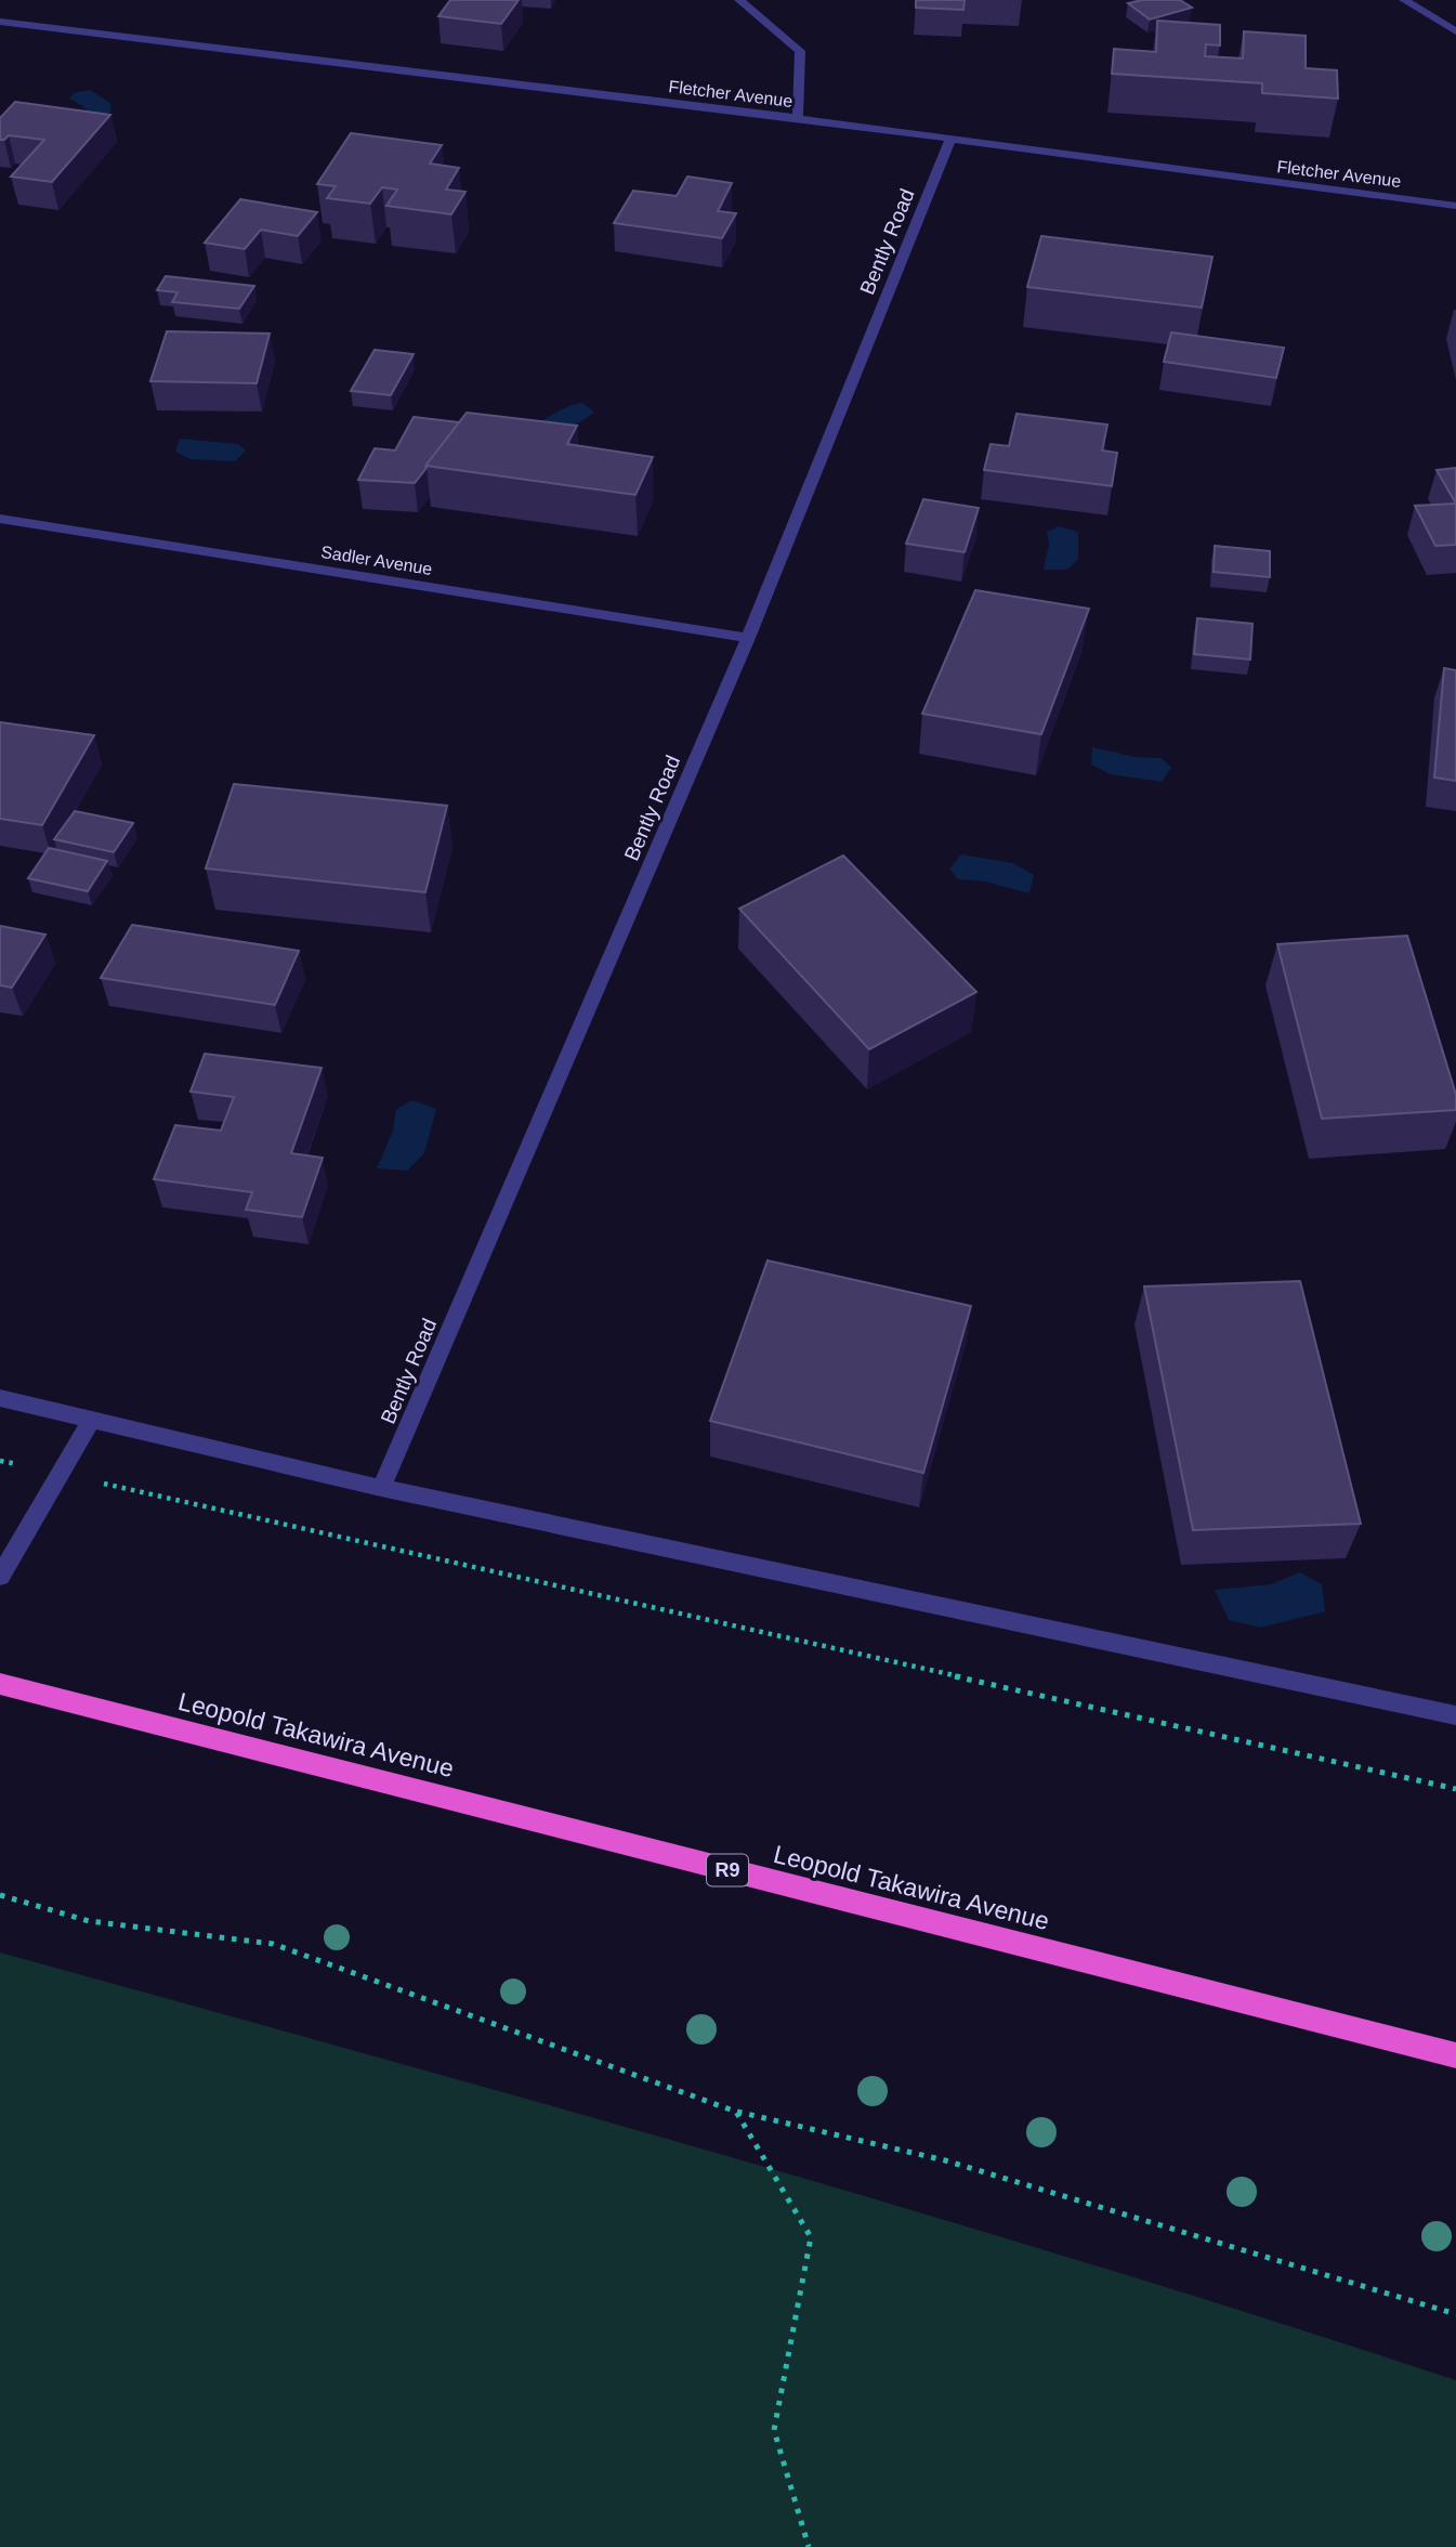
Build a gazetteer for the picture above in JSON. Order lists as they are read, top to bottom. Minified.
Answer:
{"streets":{"highway":["Leopold Takawira Avenue","R9"],"street":["Fletcher Avenue","Bently Road","Sadler Avenue"]},"crossings":[["Fletcher Avenue","Bently Road"],["Bently Road","Sadler Avenue"]]}
